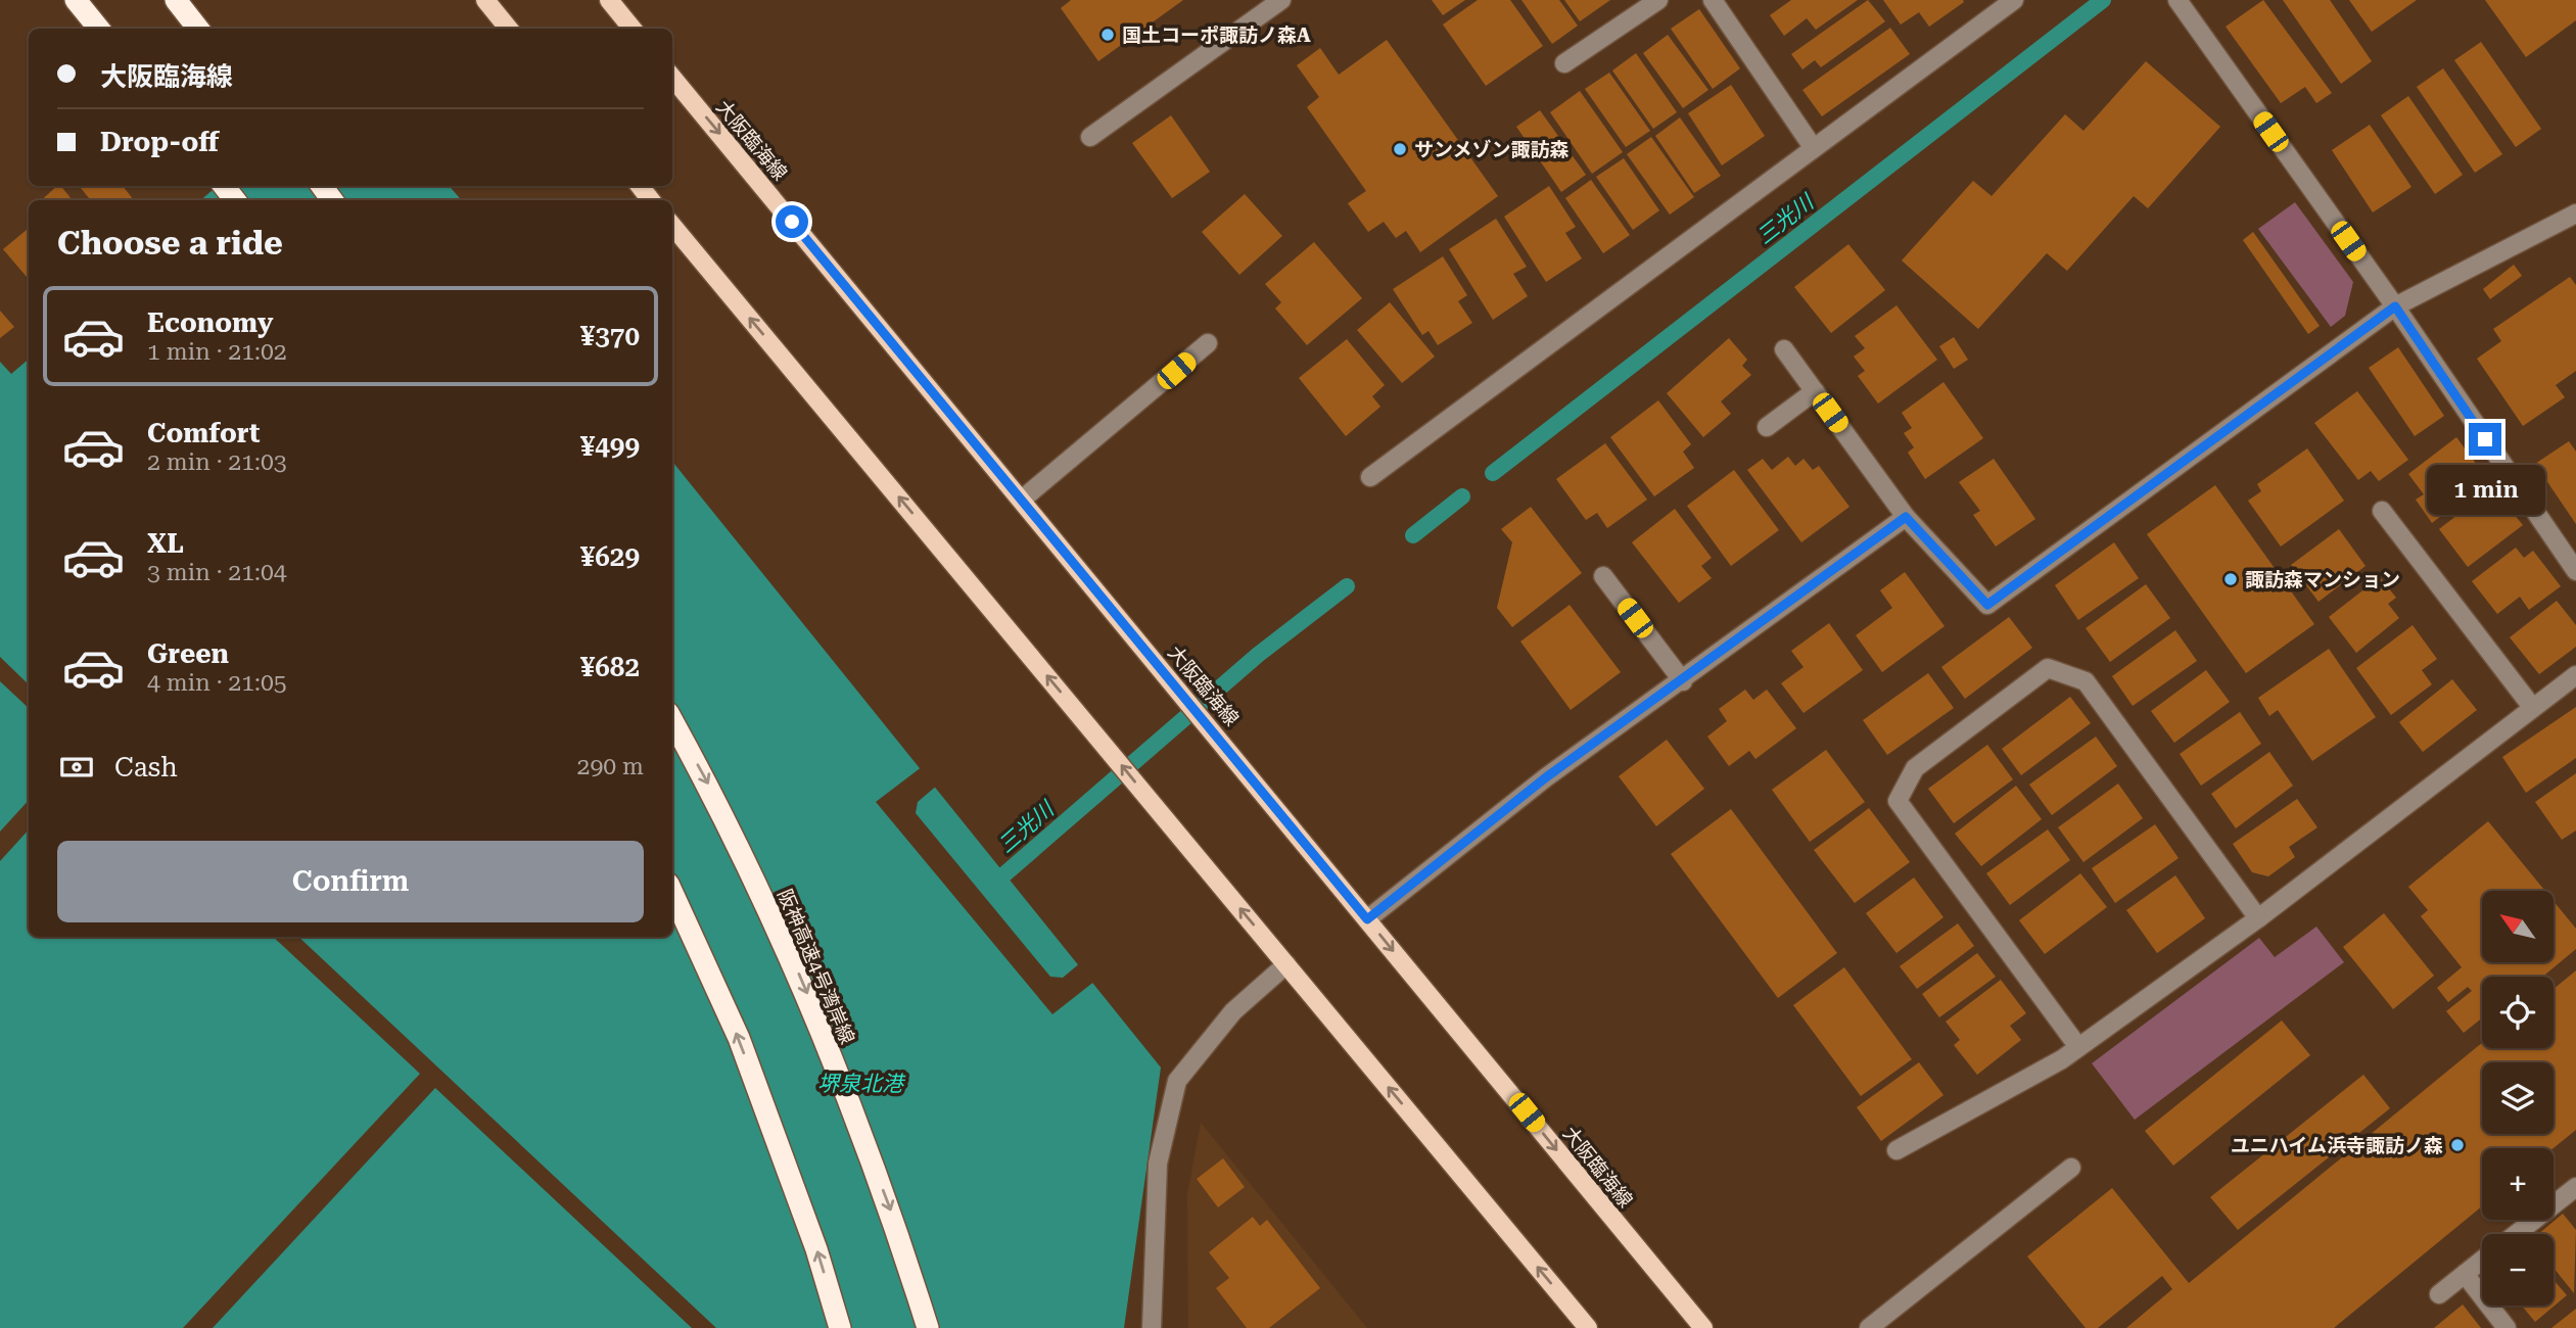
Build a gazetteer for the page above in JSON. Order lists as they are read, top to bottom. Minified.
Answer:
{"streets":{"highway":["阪神高速4号湾岸線"],"main road":["大阪臨海線"]},"water":["三光川","堺泉北港"],"places":["国土コーポ諏訪ノ森A","サンメゾン諏訪森","諏訪森マンション","ユニハイム浜寺諏訪ノ森"],"north":"top left","page":{"banner":["大阪臨海線","Drop-off"],"heading":"Choose a ride","list":[{"name":"Economy","note":"1 min · 21:02","value":"¥370"},{"name":"Comfort","note":"2 min · 21:03","value":"¥499"},{"name":"XL","note":"3 min · 21:04","value":"¥629"},{"name":"Green","note":"4 min · 21:05","value":"¥682"}],"bubble":"1 min","pay":["Cash","290 m"],"buttons":"Confirm","map_buttons":["+","−"]}}
